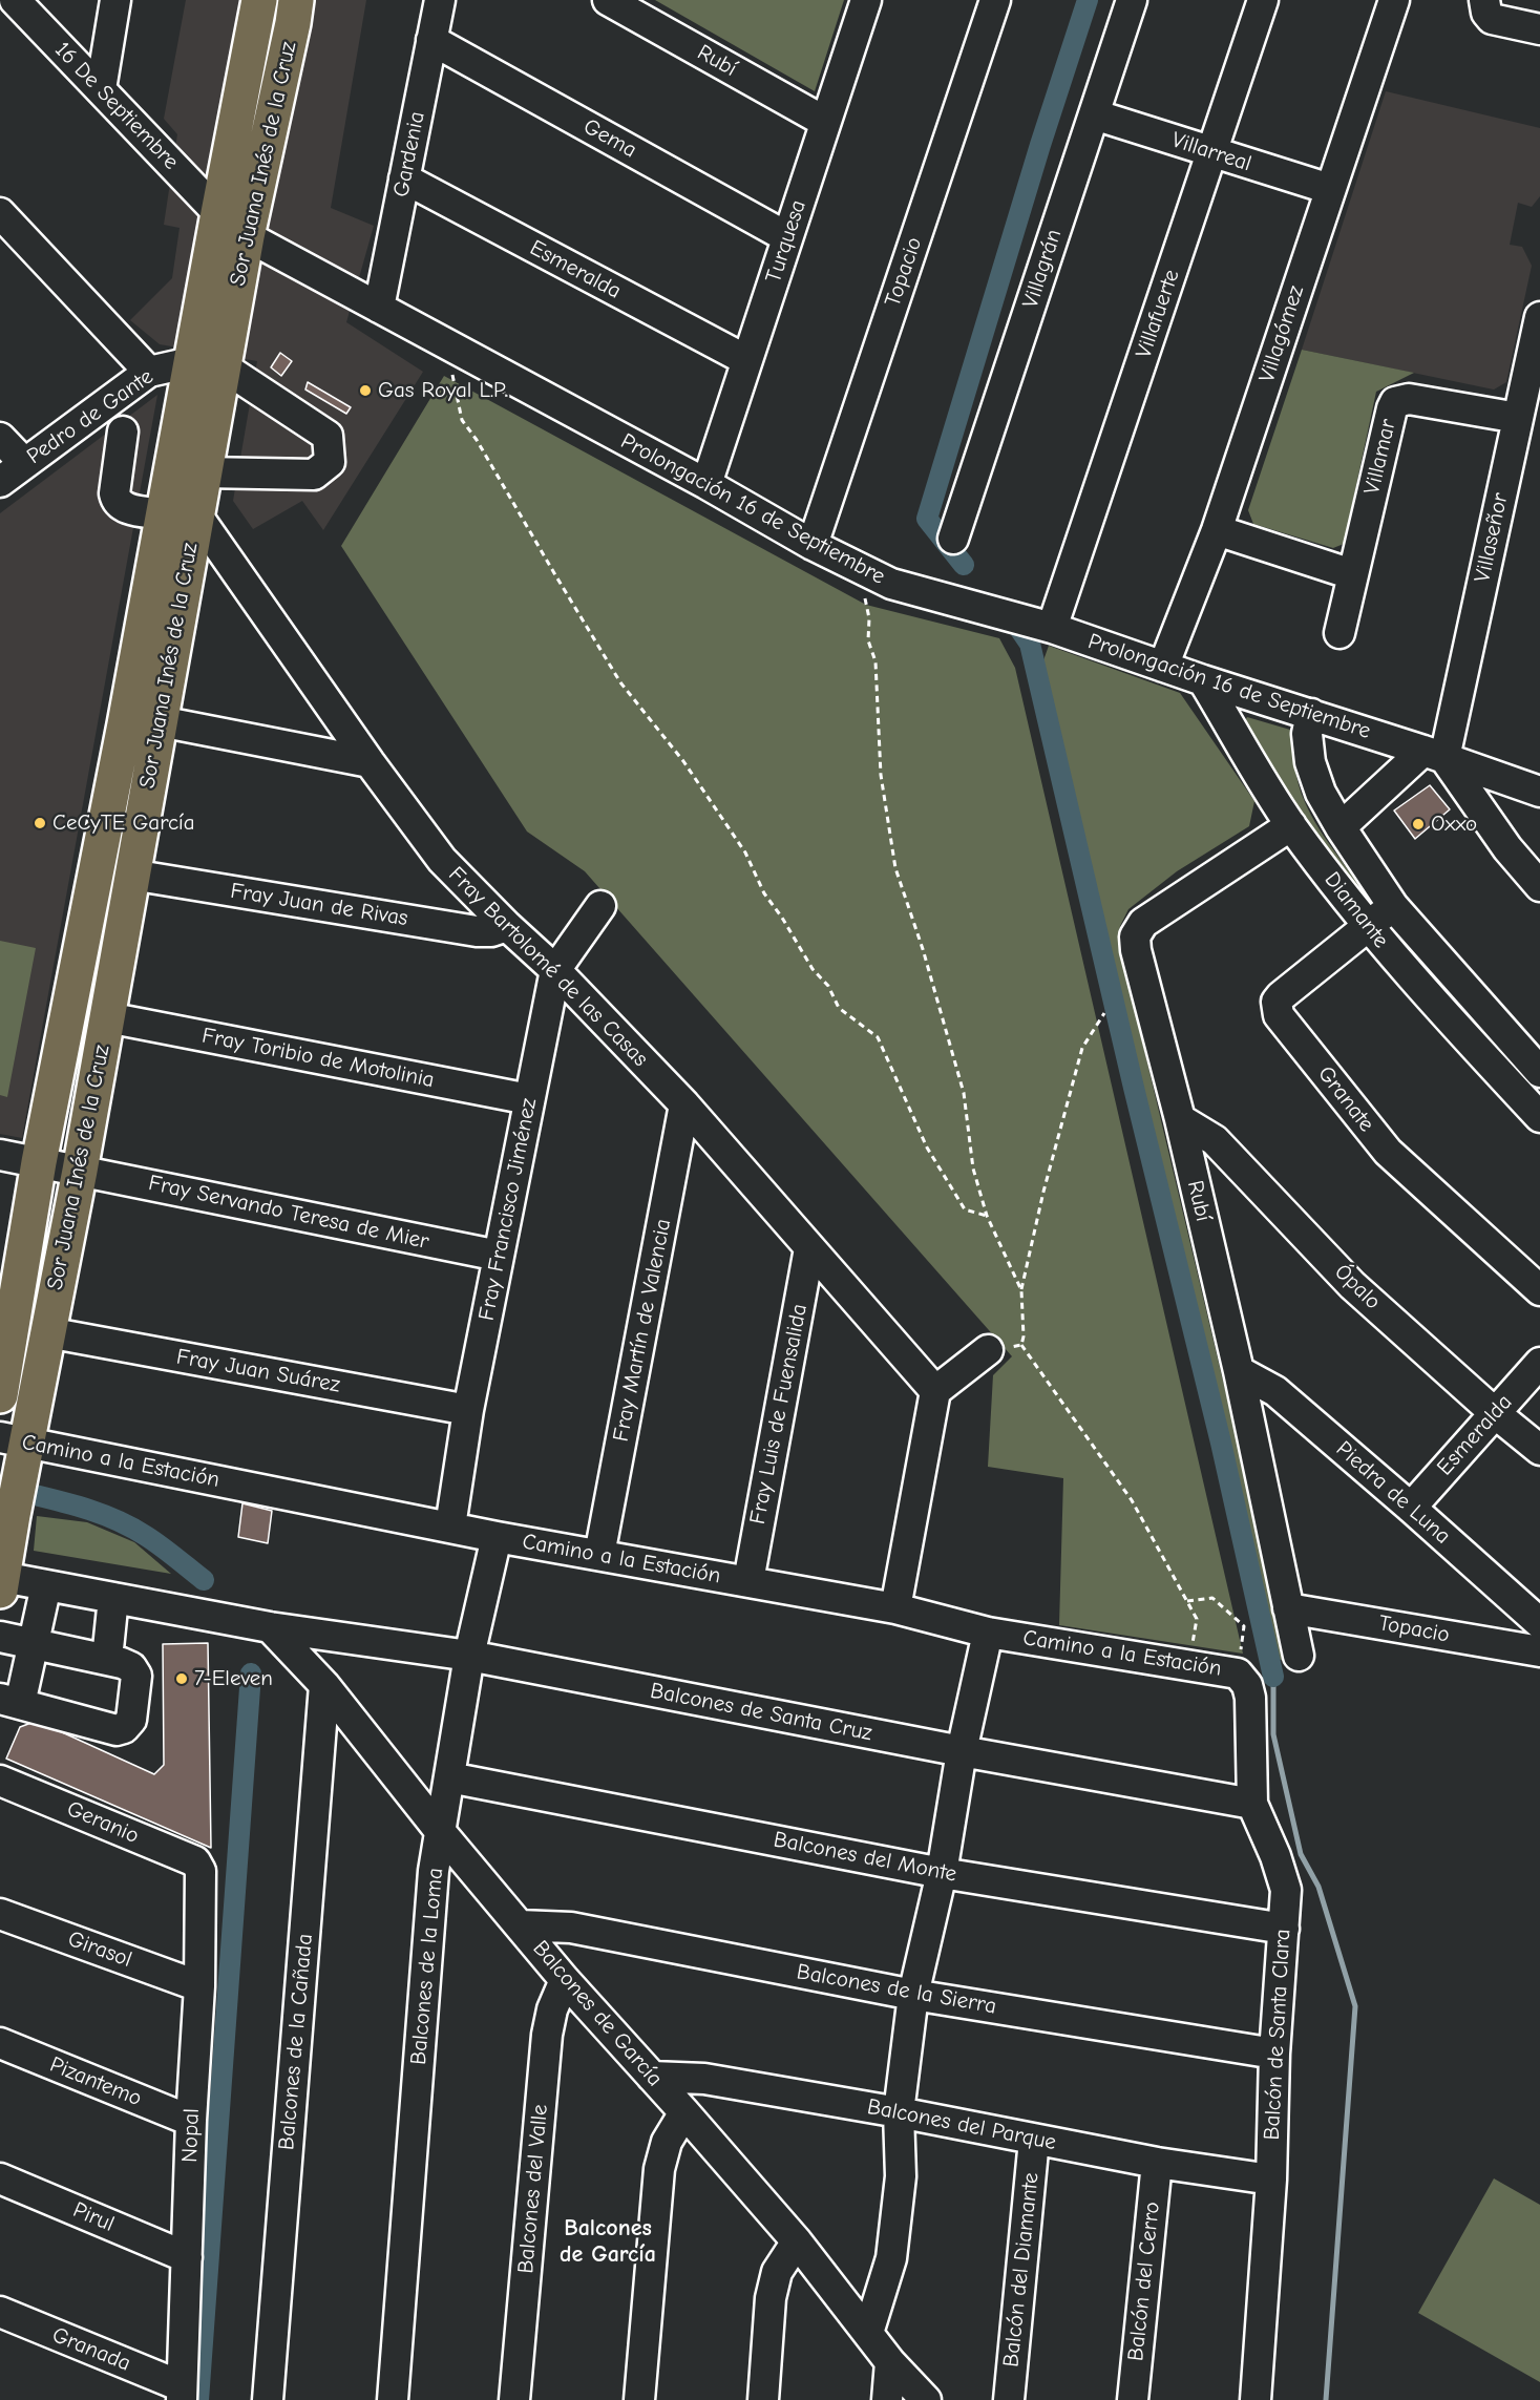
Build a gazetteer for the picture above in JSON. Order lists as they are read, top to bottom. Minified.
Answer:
{"streets":{"main road":["Sor Juana Inés de la Cruz"],"street":["Rubí","16 De Septiembre","Gema","Villarreal","Gardenia","Turquesa","Villagrán","Esmeralda","Topacio","Villafuerte","Villagómez","Pedro de Gante","Villamar","Prolongación 16 de Septiembre","Villaseñor","Fray Juan de Rivas","Diamante","Fray Bartolomé de las Casas","Fray Toribio de Motolinia","Granate","Fray Francisco Jiménez","Fray Servando Teresa de Mier","Ópalo","Fray Martín de Valencia","Fray Juan Suárez","Fray Luis de Fuensalida","Camino a la Estación","Piedra de Luna","Balcones de Santa Cruz","Geranio","Balcones del Monte","Girasol","Balcones de la Loma","Balcones de la Sierra","Balcones de García","Balcón de Santa Clara","Balcones de la Cañada","Pizantemo","Balcones del Parque","Nopal","Balcones del Valle","Pirul","Balcón del Diamante","Balcón del Cerro","Granada"]},"crossings":[["Rubí","Turquesa"],["Rubí","Topacio"],["Rubí","Diamante"],["Rubí","Ópalo"],["Rubí","Piedra de Luna"],["16 De Septiembre","Sor Juana Inés de la Cruz"],["16 De Septiembre","Prolongación 16 de Septiembre"],["Gema","Gardenia"],["Gema","Turquesa"],["Villarreal","Villagrán"],["Villarreal","Villafuerte"],["Villarreal","Villagómez"],["Gardenia","Esmeralda"],["Gardenia","Prolongación 16 de Septiembre"],["Sor Juana Inés de la Cruz","Pedro de Gante"],["Sor Juana Inés de la Cruz","Prolongación 16 de Septiembre"],["Sor Juana Inés de la Cruz","Fray Juan de Rivas"],["Sor Juana Inés de la Cruz","Fray Bartolomé de las Casas"],["Sor Juana Inés de la Cruz","Fray Toribio de Motolinia"],["Sor Juana Inés de la Cruz","Fray Servando Teresa de Mier"],["Sor Juana Inés de la Cruz","Fray Juan Suárez"],["Sor Juana Inés de la Cruz","Camino a la Estación"],["Sor Juana Inés de la Cruz","Balcones de Santa Cruz"],["Turquesa","Esmeralda"],["Turquesa","Prolongación 16 de Septiembre"],["Esmeralda","Ópalo"],["Esmeralda","Piedra de Luna"],["Topacio","Prolongación 16 de Septiembre"],["Villafuerte","Prolongación 16 de Septiembre"],["Villagómez","Prolongación 16 de Septiembre"],["Villamar","Villaseñor"],["Prolongación 16 de Septiembre","Villaseñor"],["Prolongación 16 de Septiembre","Diamante"],["Fray Juan de Rivas","Fray Bartolomé de las Casas"],["Diamante","Granate"],["Fray Bartolomé de las Casas","Fray Francisco Jiménez"],["Fray Bartolomé de las Casas","Fray Martín de Valencia"],["Fray Bartolomé de las Casas","Fray Luis de Fuensalida"],["Fray Toribio de Motolinia","Fray Francisco Jiménez"],["Fray Francisco Jiménez","Fray Servando Teresa de Mier"],["Fray Francisco Jiménez","Fray Juan Suárez"],["Fray Francisco Jiménez","Camino a la Estación"],["Fray Martín de Valencia","Camino a la Estación"],["Fray Luis de Fuensalida","Camino a la Estación"],["Camino a la Estación","Balcones de la Loma"],["Camino a la Estación","Balcón de Santa Clara"],["Balcones de Santa Cruz","Balcones de la Loma"],["Balcones de Santa Cruz","Balcones de García"],["Balcones de Santa Cruz","Balcón de Santa Clara"],["Geranio","Nopal"],["Balcones del Monte","Balcones de la Loma"],["Balcones del Monte","Balcón de Santa Clara"],["Girasol","Nopal"],["Balcones de la Loma","Balcones de García"],["Balcones de la Sierra","Balcones de García"],["Balcones de la Sierra","Balcón de Santa Clara"],["Balcones de García","Balcones de la Cañada"],["Balcones de García","Balcones del Parque"],["Balcones de García","Balcones del Valle"],["Balcón de Santa Clara","Balcones del Parque"],["Pizantemo","Nopal"],["Balcones del Parque","Balcón del Diamante"],["Balcones del Parque","Balcón del Cerro"],["Nopal","Pirul"],["Nopal","Granada"]],"districts":["Balcones de García"],"places":["Gas Royal L.P.","CeCyTE García","Oxxo","7-Eleven"]}
